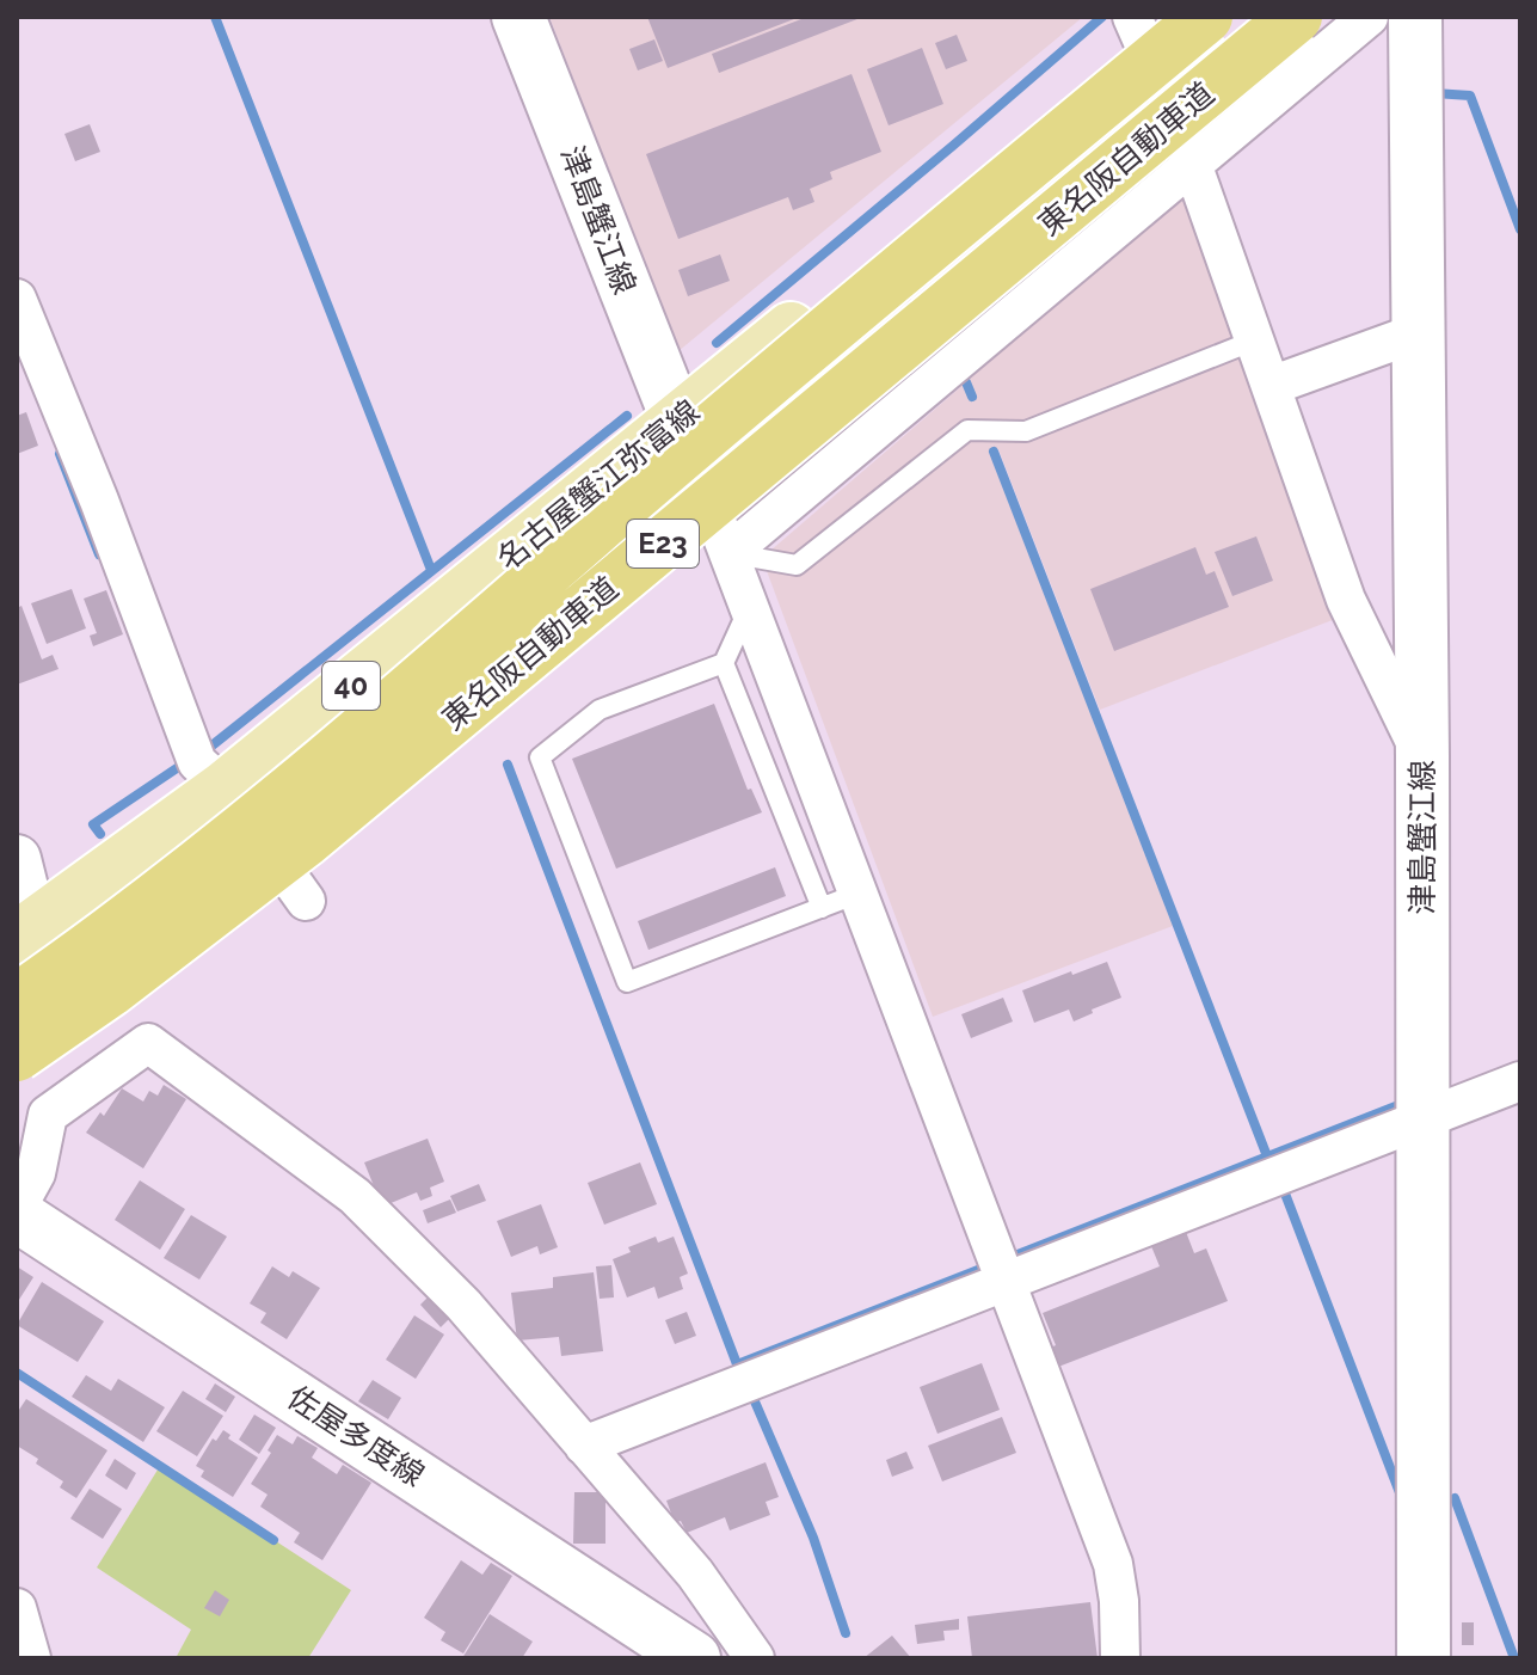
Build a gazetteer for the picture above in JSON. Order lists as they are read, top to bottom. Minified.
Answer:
{"streets":{"highway":["東名阪自動車道","E23"],"main road":["津島蟹江線","名古屋蟹江弥富線","40","佐屋多度線"]},"crossings":[["津島蟹江線","名古屋蟹江弥富線"]]}
